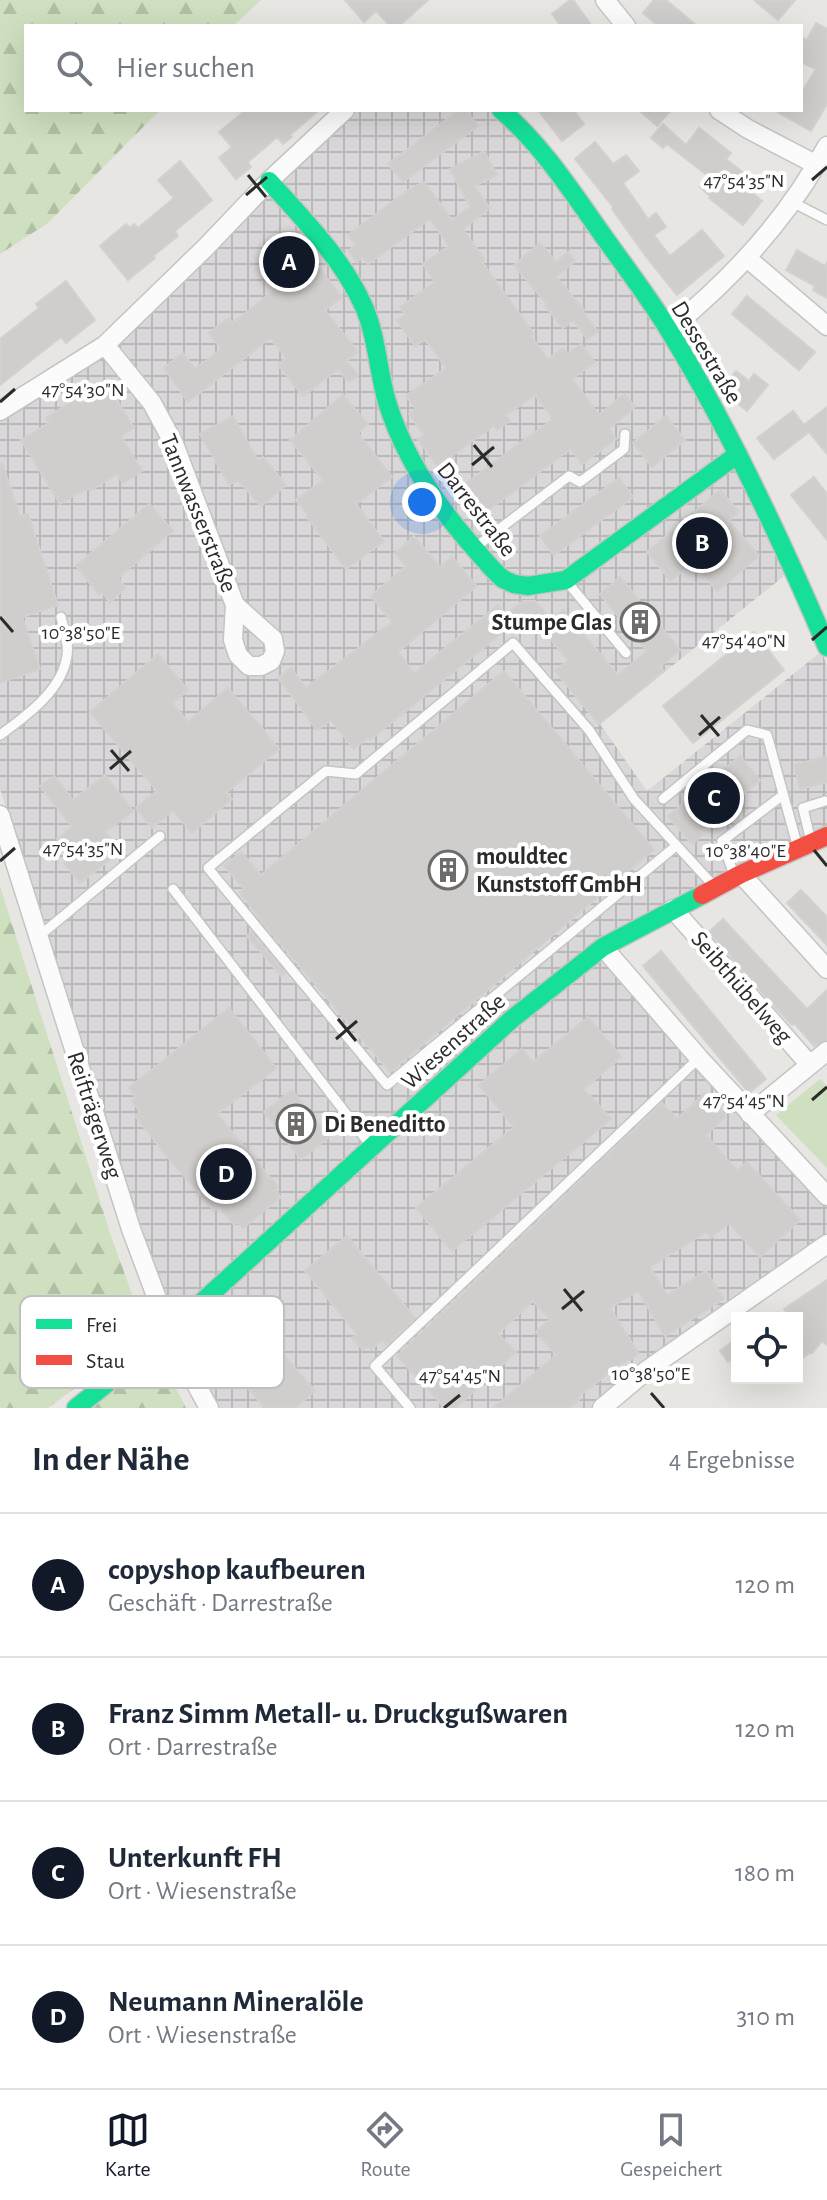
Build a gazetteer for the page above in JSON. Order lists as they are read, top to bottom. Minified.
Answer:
{"streets":{"street":["Dessestraße","Darrestraße","Tannwasserstraße","Seibthübelweg","Wiesenstraße","Reifträgerweg"]},"crossings":[["Dessestraße","Darrestraße"],["Seibthübelweg","Wiesenstraße"]],"places":{"building":["Stumpe Glas","mouldtec Kunststoff GmbH","Di Beneditto"]},"legend":["Frei","Stau"],"page":{"search":"Hier suchen","pins":["A","B","C","D"],"heading":["In der Nähe","4 Ergebnisse"],"list":[{"mark":"A","name":"copyshop kaufbeuren","note":"Geschäft · Darrestraße","value":"120 m"},{"mark":"B","name":"Franz Simm Metall- u. Druckgußwaren","note":"Ort · Darrestraße","value":"120 m"},{"mark":"C","name":"Unterkunft FH","note":"Ort · Wiesenstraße","value":"180 m"},{"mark":"D","name":"Neumann Mineralöle","note":"Ort · Wiesenstraße","value":"310 m"}],"nav":["Karte","Route","Gespeichert"]},"coordinates":["47°54'35\"N","47°54'30\"N","10°38'50\"E","47°54'40\"N","10°38'40\"E","47°54'45\"N"]}
